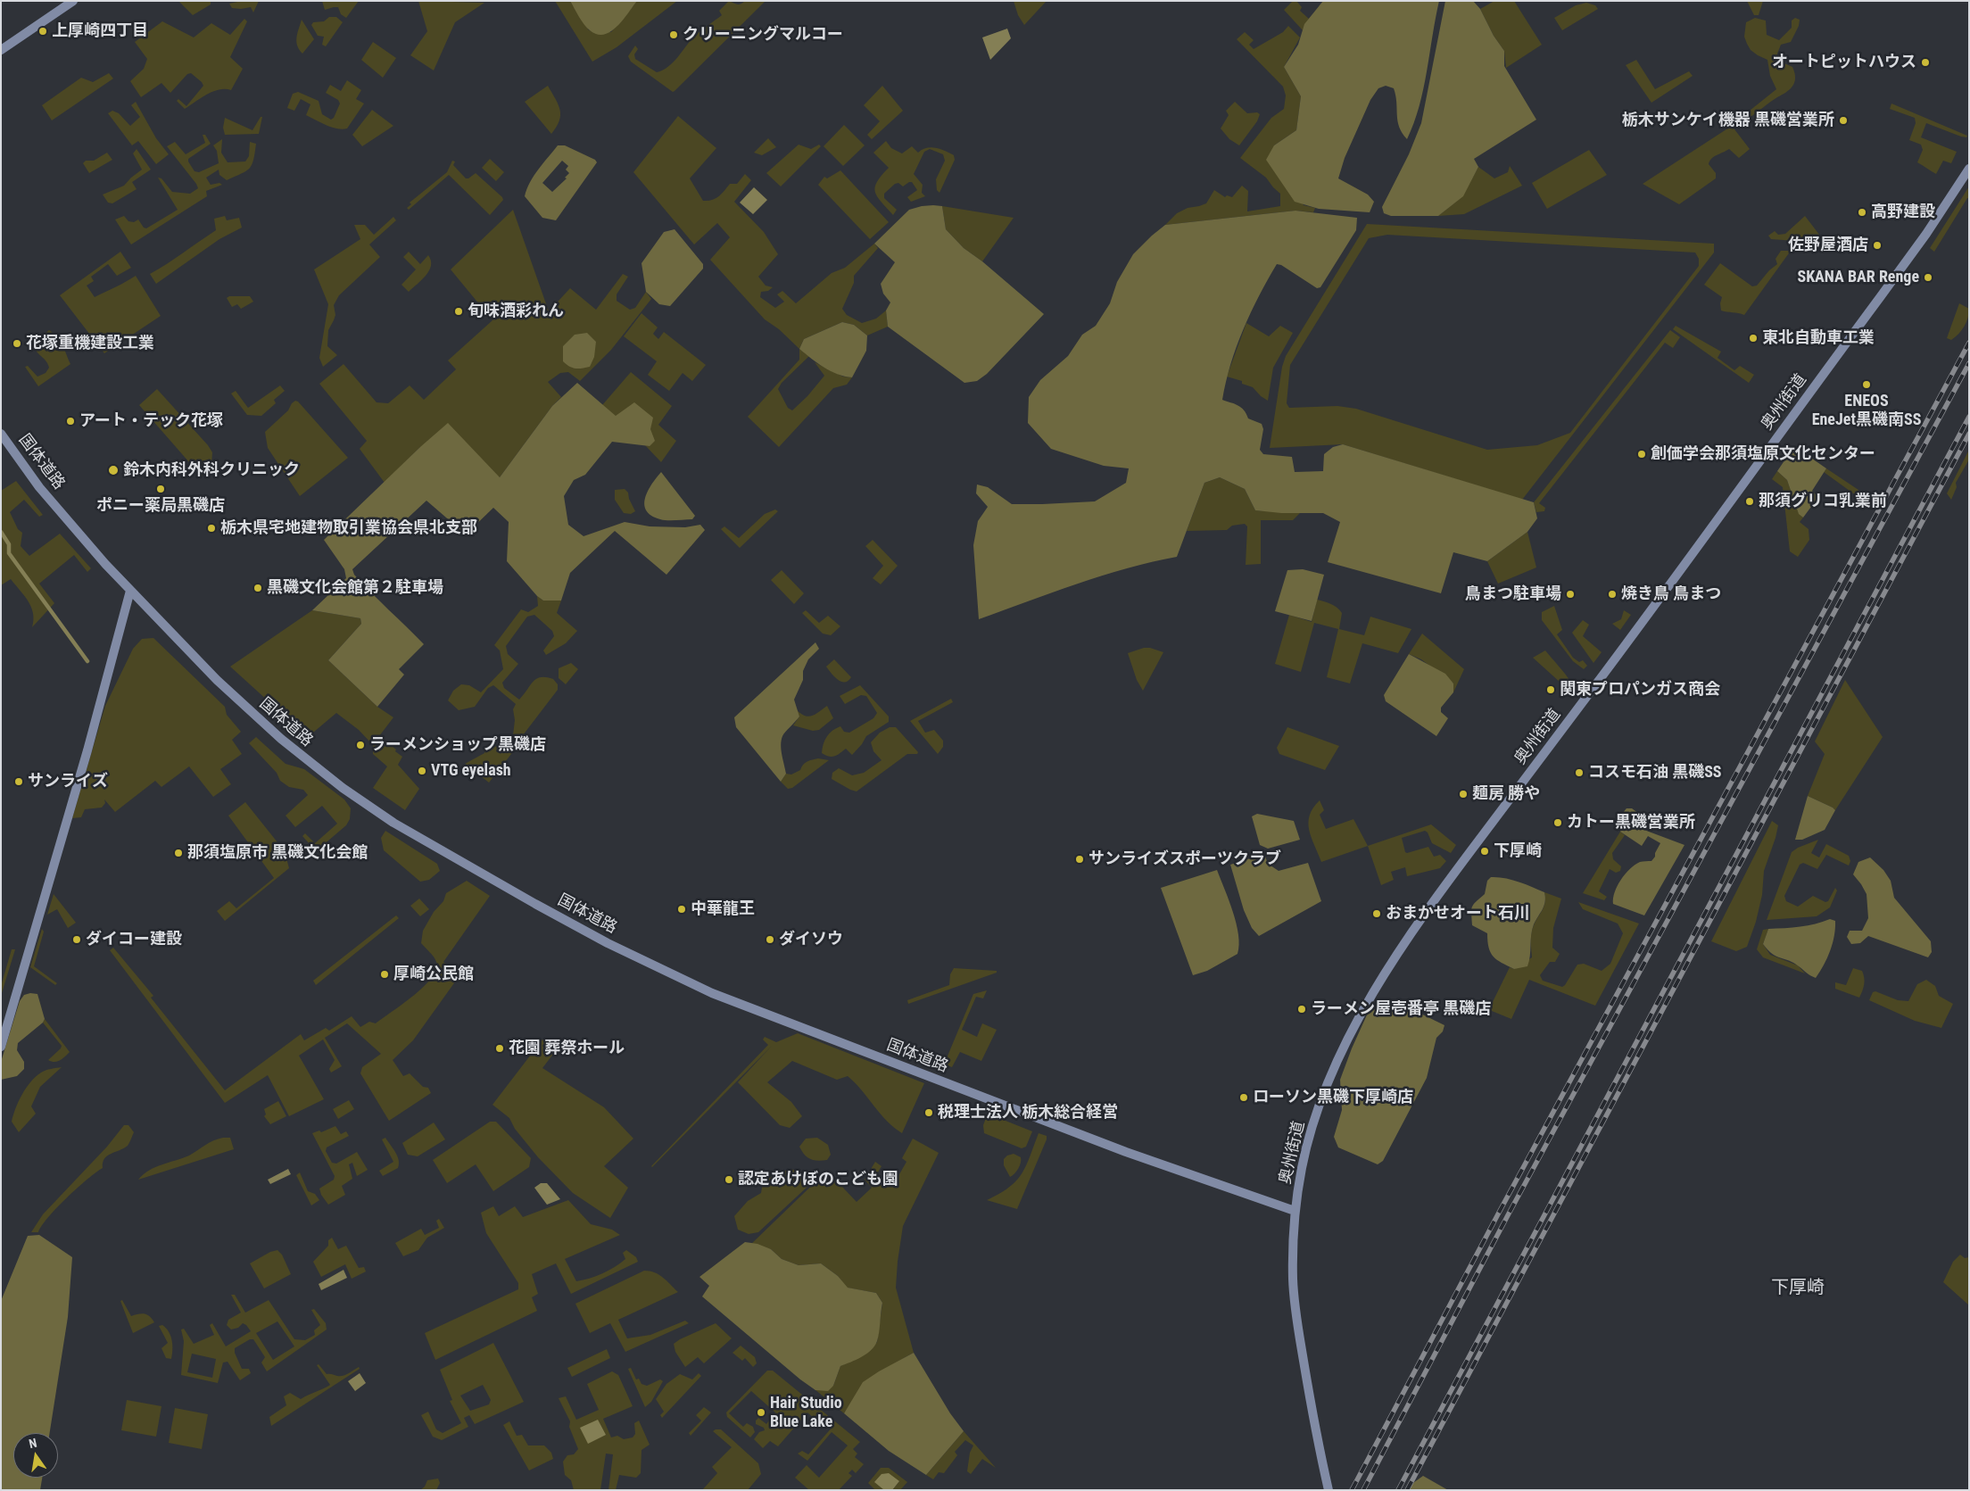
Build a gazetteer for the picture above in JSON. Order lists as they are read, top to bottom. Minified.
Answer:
{"streets":{"street":["奥州街道","国体道路"]},"crossings":[["奥州街道","国体道路"]],"districts":["下厚崎"],"places":["上厚崎四丁目","クリーニングマルコー","オートピットハウス","栃木サンケイ機器 黒磯営業所","高野建設","佐野屋酒店","SKANA BAR Renge","旬味酒彩れん","東北自動車工業","花塚重機建設工業","ENEOS EneJet黒磯南SS","アート・テック花塚","創価学会那須塩原文化センター","鈴木内科外科クリニック","ポニー薬局黒磯店","那須グリコ乳業前","栃木県宅地建物取引業協会県北支部","黒磯文化会館第２駐車場","鳥まつ駐車場","焼き鳥 鳥まつ","関東プロパンガス商会","ラーメンショップ黒磯店","VTG eyelash","コスモ石油 黒磯SS","サンライズ","麺房 勝や","カトー黒磯営業所","下厚崎","那須塩原市 黒磯文化会館","サンライズスポーツクラブ","中華龍王","おまかせオート石川","ダイコー建設","ダイソウ","厚崎公民館","ラーメン屋壱番亭 黒磯店","花園 葬祭ホール","ローソン黒磯下厚崎店","税理士法人 栃木総合経営","認定あけぼのこども園","Hair Studio Blue Lake"],"north":"top"}
